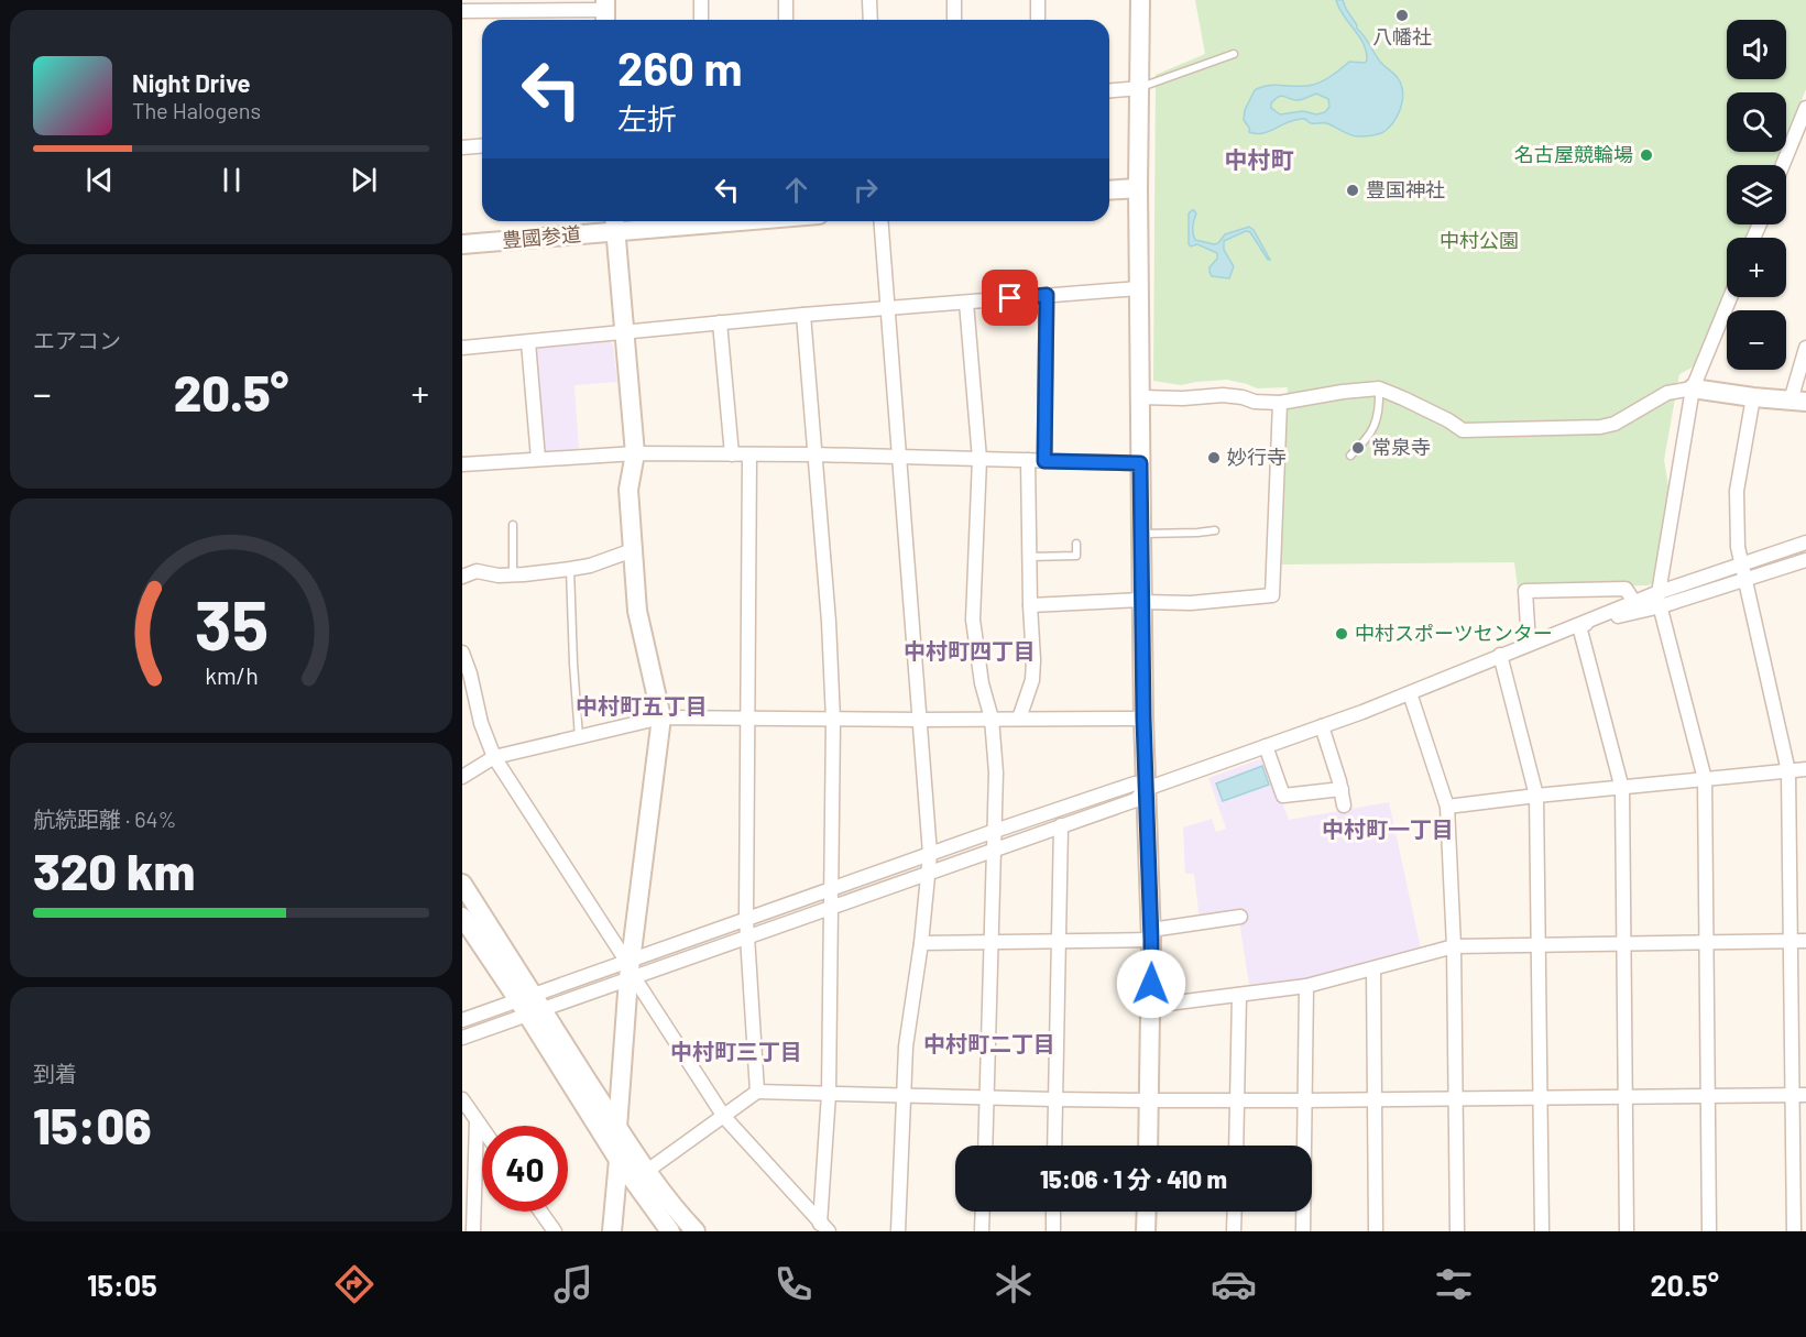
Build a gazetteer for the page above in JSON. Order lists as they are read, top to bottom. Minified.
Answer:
{"streets":{"street":["豊國参道"]},"districts":["中村町","中村町四丁目","中村町五丁目","中村町一丁目","中村町二丁目","中村町三丁目"],"parks":["中村公園"],"places":["八幡社","名古屋競輪場","豊国神社","常泉寺","妙行寺","中村スポーツセンター"],"page":{"map_buttons":["+","−"],"turn":["260 m","左折"],"song":["Night Drive","The Halogens"],"tile":["エアコン",["航続距離 · 64%","320 km"],["到着","15:06"]],"heat":["−","20.5°","+"],"limit":"40","trip":"15:06 · 1 分 · 410 m","tabs":["15:05","20.5°"],"gauge":["35","km/h"]}}
